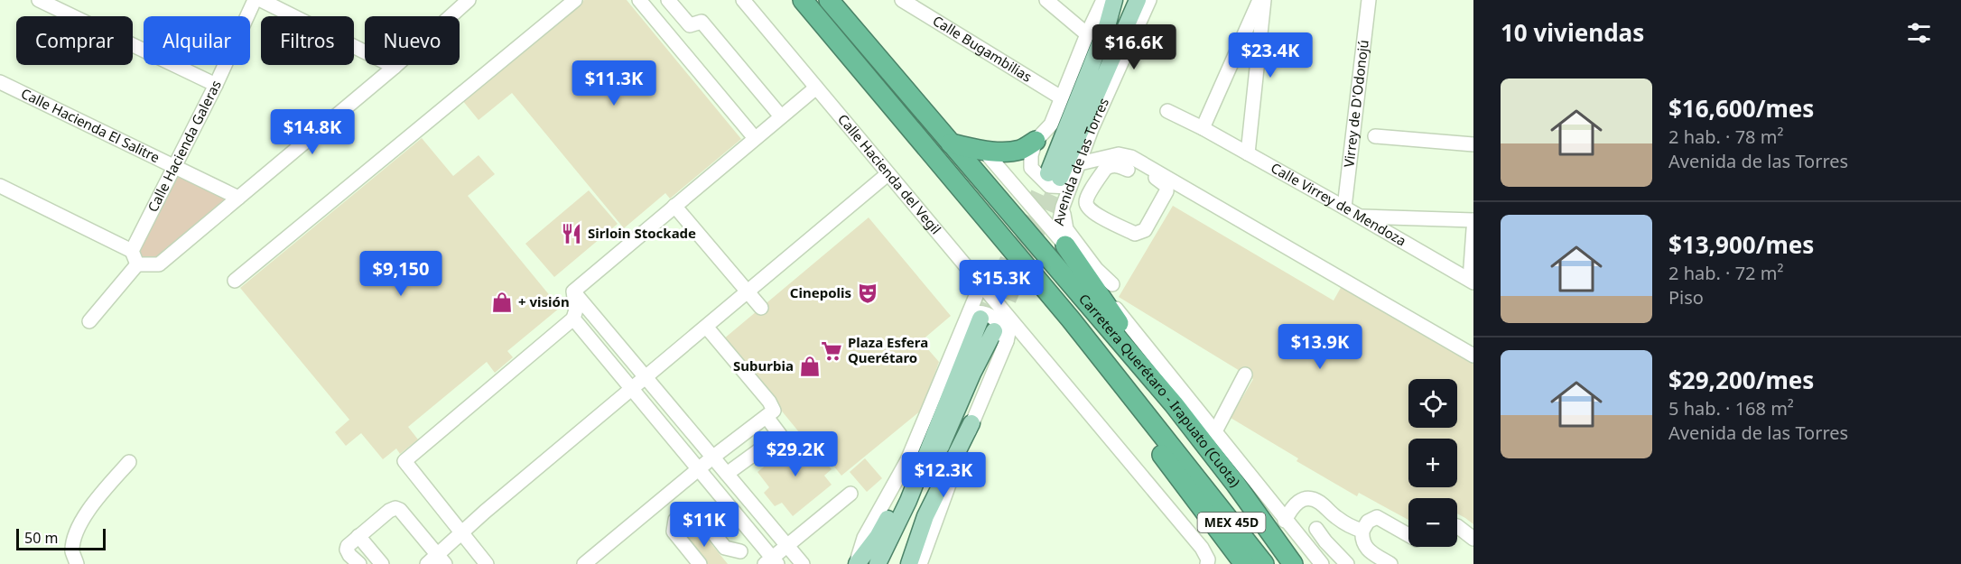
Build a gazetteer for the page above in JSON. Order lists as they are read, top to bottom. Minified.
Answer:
{"streets":{"highway":["Carretera Querétaro - Irapuato (Cuota)","MEX 45D"],"main road":["Avenida de las Torres"],"street":["Calle Bugambilias","Virrey de D'Odonojú","Calle Hacienda El Salitre","Calle Hacienda Galeras","Calle Hacienda del Vegil","Calle Virrey de Mendoza"]},"crossings":[["Virrey de D'Odonojú","Calle Virrey de Mendoza"],["Calle Hacienda El Salitre","Calle Hacienda Galeras"]],"places":{"restaurant":["Sirloin Stockade"],"theatre":["Cinepolis"],"shop":["+ visión","Suburbia"],"supermarket":["Plaza Esfera Querétaro"]},"scale_bar":"50 m","page":{"heading":"10 viviendas","chip":["Comprar","Alquilar","Filtros","Nuevo"],"price":["$16.6K","$23.4K","$11.3K","$14.8K","$9,150","$15.3K","$13.9K","$29.2K","$12.3K","$11K"],"list":[{"name":"$16,600/mes","note":"2 hab. · 78 m² · Avenida de las Torres"},{"name":"$13,900/mes","note":"2 hab. · 72 m² · Piso"},{"name":"$29,200/mes","note":"5 hab. · 168 m² · Avenida de las Torres"}],"map_buttons":["+","−"],"scale":"50 m"}}
